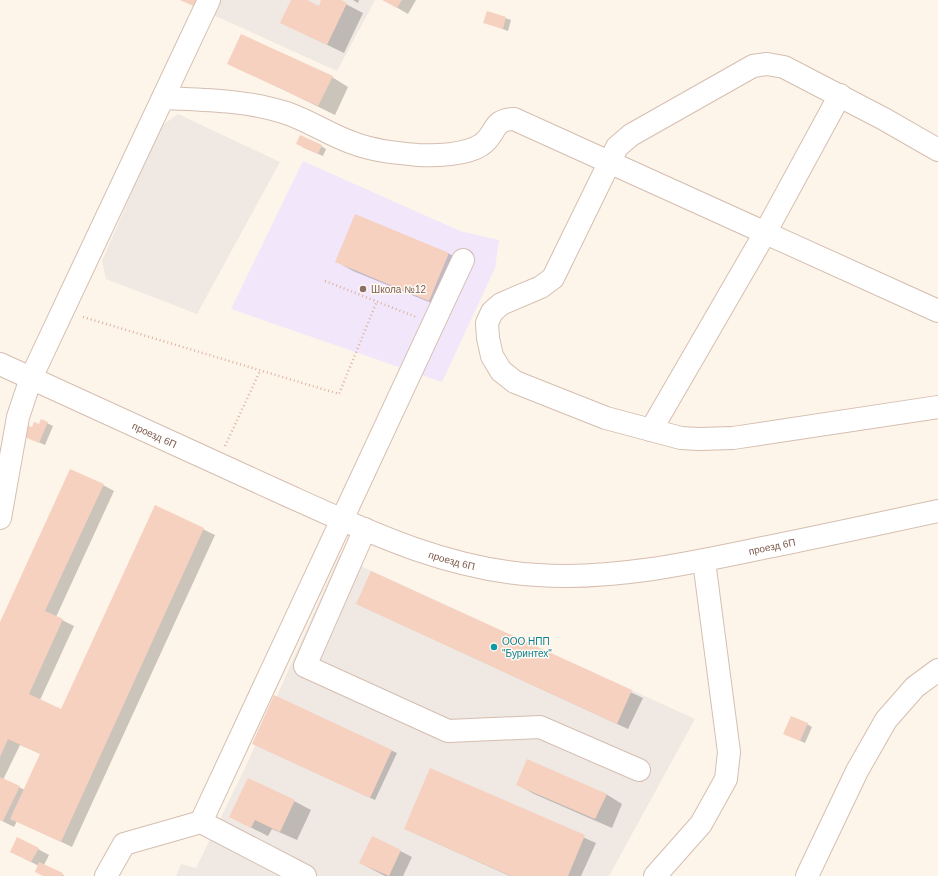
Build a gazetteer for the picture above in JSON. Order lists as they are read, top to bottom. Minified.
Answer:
{"streets":{"street":["проезд 6П"]},"places":["Школа №12","ООО НПП \"Буринтех\""]}
